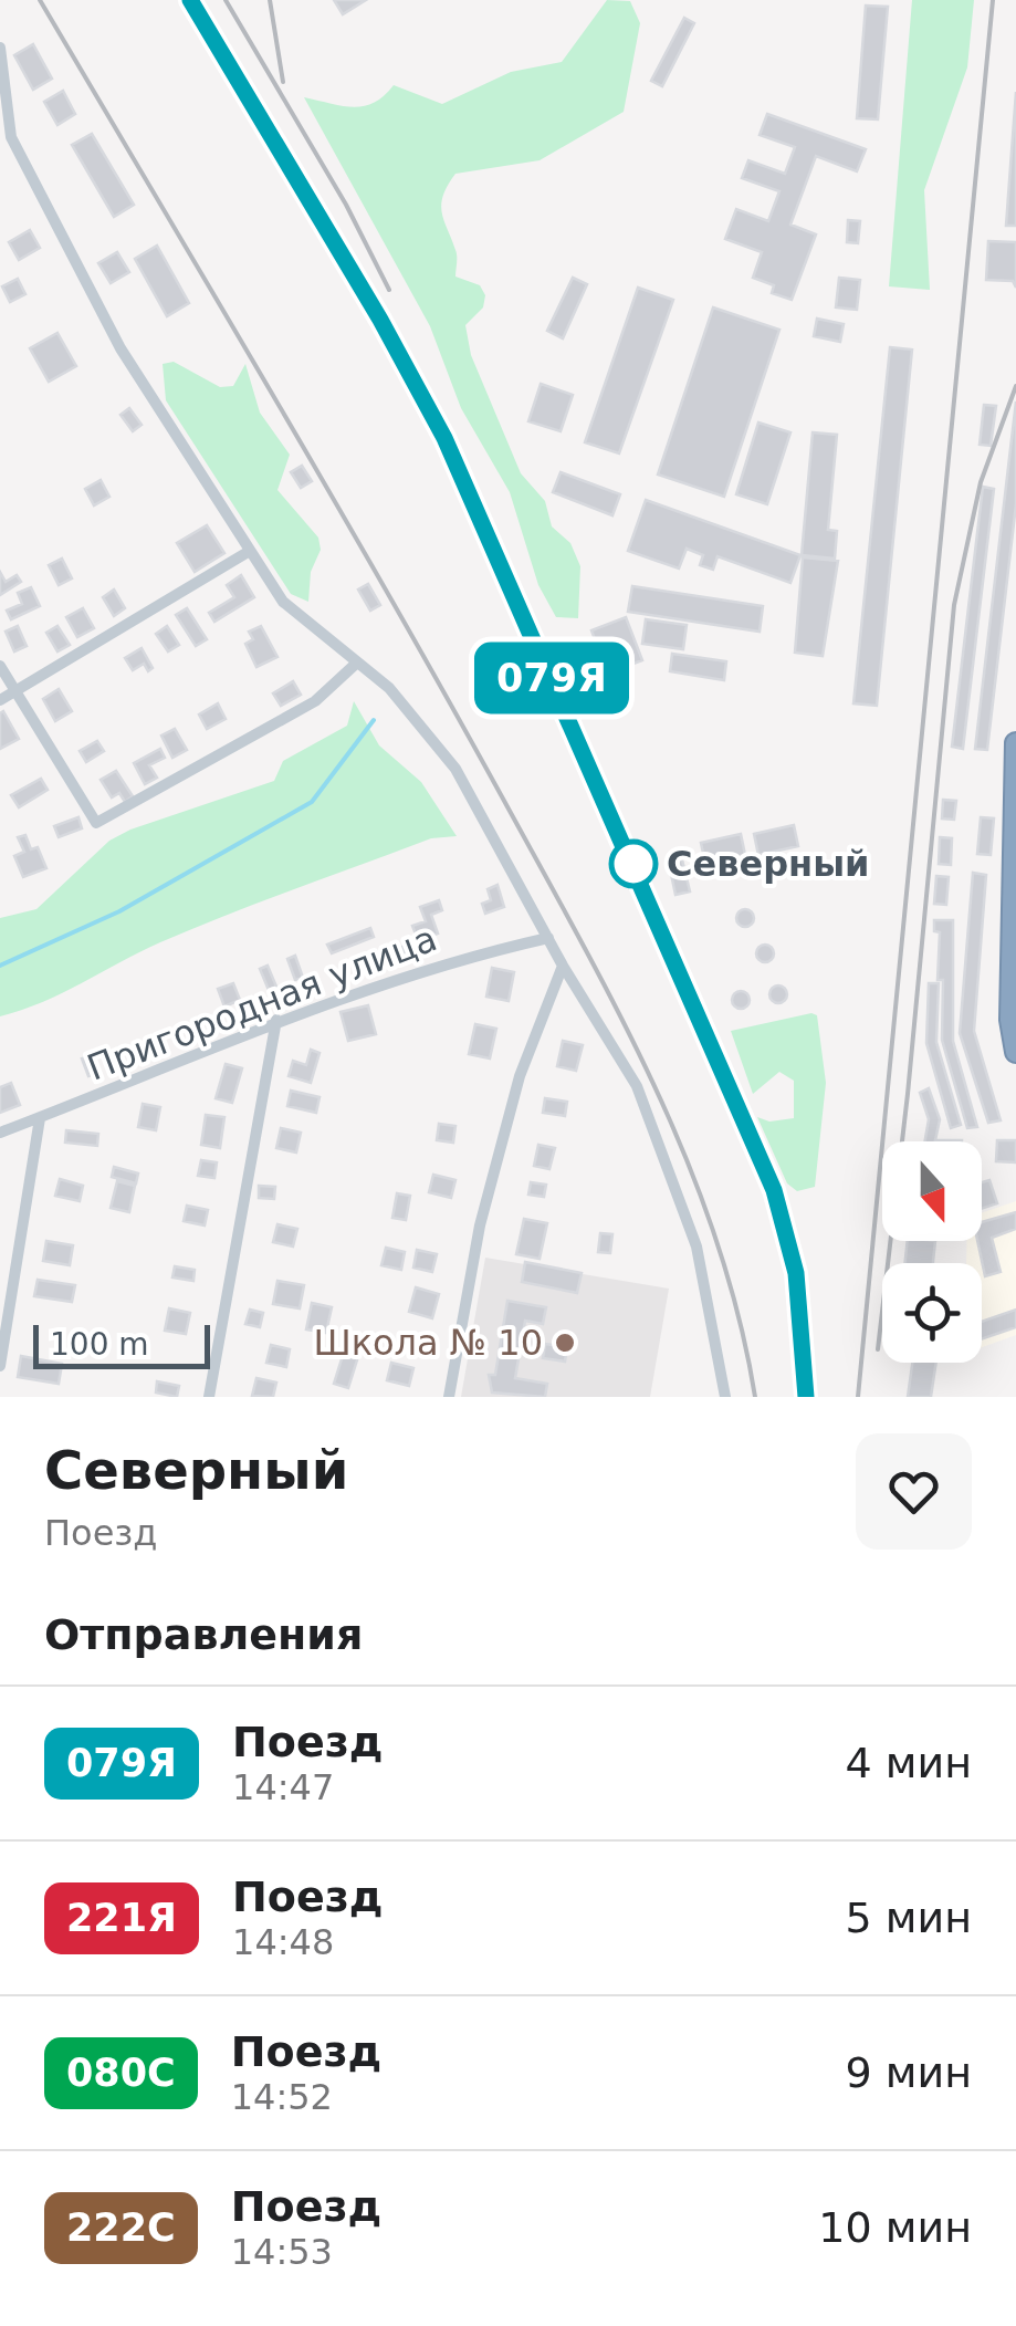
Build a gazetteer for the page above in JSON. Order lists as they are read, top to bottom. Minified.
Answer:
{"streets":{"street":["Пригородная улица"]},"places":["Северный","Школа № 10"],"scale_bar":"100 m","north":"bottom","page":{"on_map":"079Я","scale":"100 m","heading":[["Северный","Поезд"],"Отправления"],"list":[{"mark":"079Я","name":"Поезд","note":"14:47","value":"4 мин"},{"mark":"221Я","name":"Поезд","note":"14:48","value":"5 мин"},{"mark":"080С","name":"Поезд","note":"14:52","value":"9 мин"},{"mark":"222С","name":"Поезд","note":"14:53","value":"10 мин"}]}}
